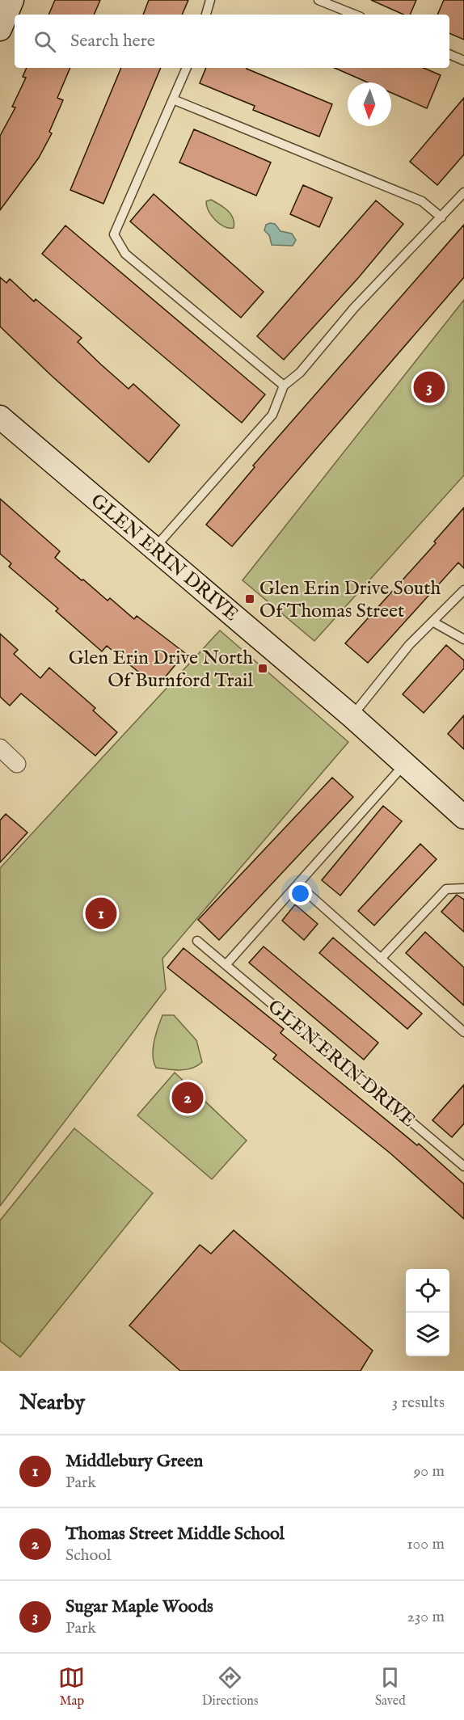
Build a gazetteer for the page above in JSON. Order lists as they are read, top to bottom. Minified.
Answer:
{"streets":{"street":["GLEN ERIN DRIVE"]},"places":{"transit":["Glen Erin Drive South Of Thomas Street","Glen Erin Drive North Of Burnford Trail"]},"north":"bottom","page":{"search":"Search here","pins":["3","1","2"],"heading":["Nearby","3 results"],"list":[{"mark":"1","name":"Middlebury Green","note":"Park","value":"90 m"},{"mark":"2","name":"Thomas Street Middle School","note":"School","value":"100 m"},{"mark":"3","name":"Sugar Maple Woods","note":"Park","value":"230 m"}],"nav":["Map","Directions","Saved"]}}
